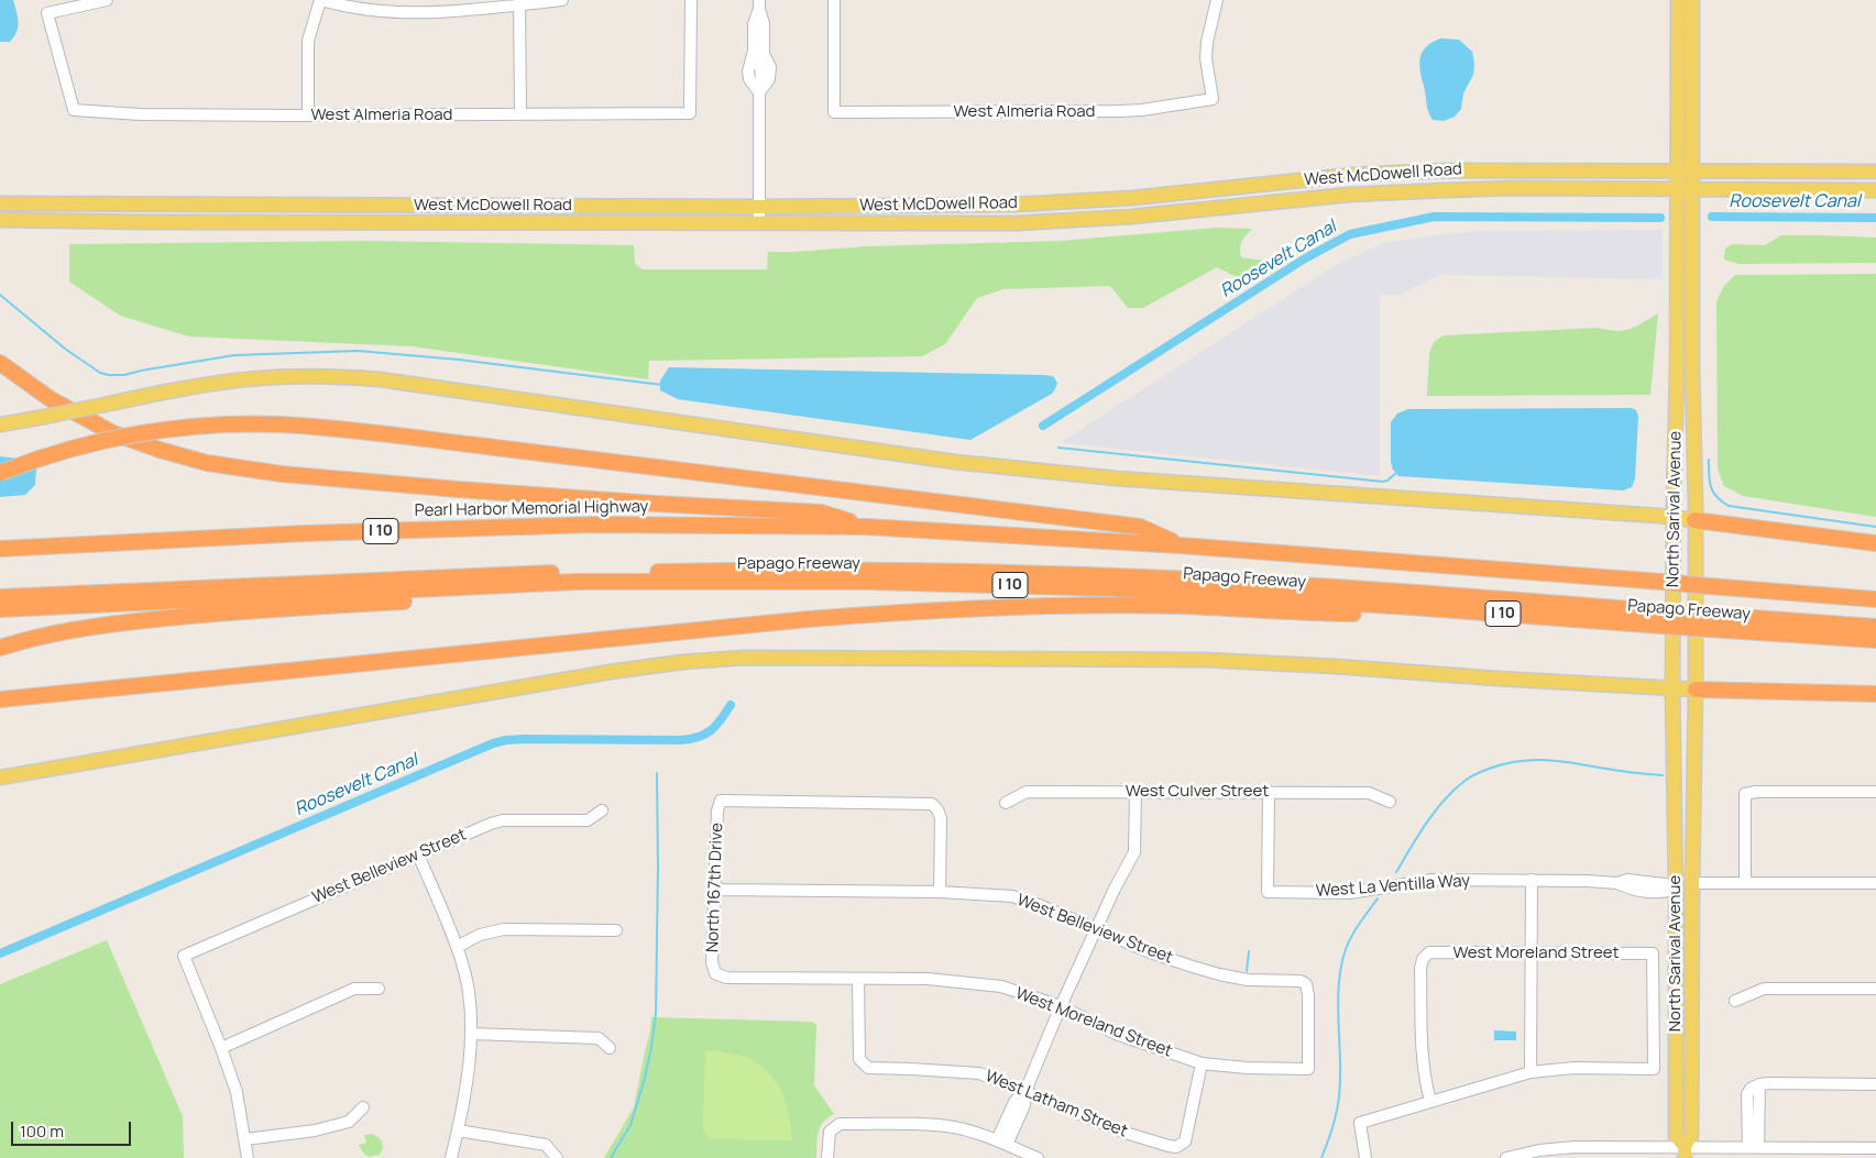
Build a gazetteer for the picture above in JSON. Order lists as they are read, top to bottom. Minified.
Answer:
{"streets":{"highway":["Pearl Harbor Memorial Highway","I 10","Papago Freeway"],"main road":["West McDowell Road","North Sarival Avenue"],"street":["West Almeria Road","West Culver Street","West Belleview Street","West La Ventilla Way","North 167th Drive","West Moreland Street","West Latham Street"]},"crossings":[["West McDowell Road","North Sarival Avenue"],["Pearl Harbor Memorial Highway","Papago Freeway"],["North Sarival Avenue","West La Ventilla Way"],["I 10","Papago Freeway"],["West Culver Street","West La Ventilla Way"],["West Belleview Street","North 167th Drive"],["West Belleview Street","West Moreland Street"],["North 167th Drive","West Moreland Street"],["West Moreland Street","West Latham Street"]],"water":["Roosevelt Canal"],"scale_bar":"100 m"}
